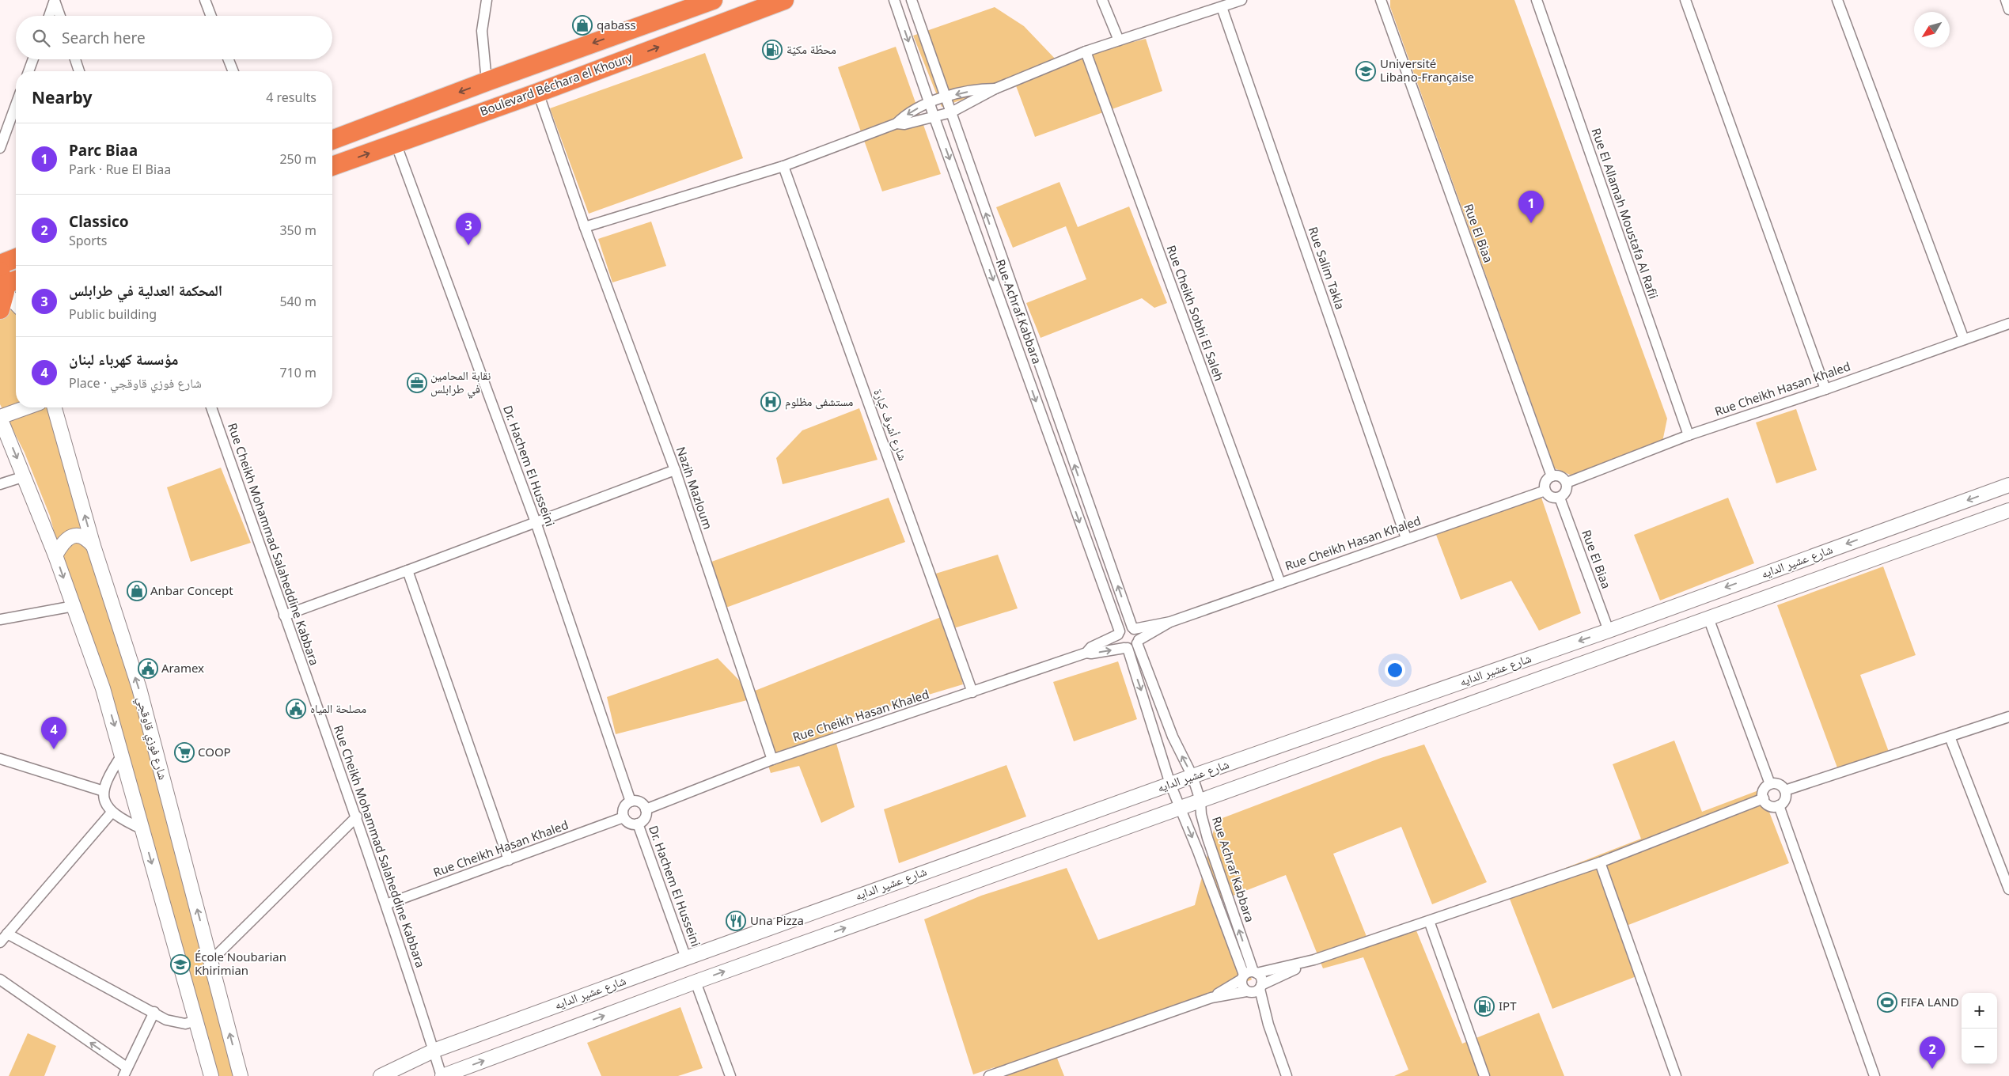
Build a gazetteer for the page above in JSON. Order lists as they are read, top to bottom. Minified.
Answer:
{"streets":{"highway":["Boulevard Béchara el Khoury"],"street":["Rue El Allamah Moustafa Al Rafii","Rue El Biaa","Rue Salim Takla","Rue Achraf Kabbara","Rue Cheikh Sobhi El Saleh","Rue Cheikh Hasan Khaled","شارع أشرف كبارة","Dr. Hachem El Husseini","Nazih Mazloum","Rue Cheikh Mohammad Salaheddine Kabbara","شارع عشير الدايه","شارع فوزي قاوقجي"]},"crossings":[["Boulevard Béchara el Khoury","Dr. Hachem El Husseini"],["Boulevard Béchara el Khoury","Nazih Mazloum"],["Rue El Allamah Moustafa Al Rafii","Rue Cheikh Hasan Khaled"],["Rue El Biaa","Rue Cheikh Hasan Khaled"],["Rue El Biaa","شارع عشير الدايه"],["Rue Salim Takla","Rue Cheikh Hasan Khaled"],["Rue Achraf Kabbara","Rue Cheikh Hasan Khaled"],["Rue Achraf Kabbara","شارع عشير الدايه"],["Rue Cheikh Sobhi El Saleh","Rue Cheikh Hasan Khaled"],["Rue Cheikh Hasan Khaled","شارع أشرف كبارة"],["Rue Cheikh Hasan Khaled","Dr. Hachem El Husseini"],["Rue Cheikh Hasan Khaled","Nazih Mazloum"],["Rue Cheikh Hasan Khaled","Rue Cheikh Mohammad Salaheddine Kabbara"],["Dr. Hachem El Husseini","شارع عشير الدايه"],["Rue Cheikh Mohammad Salaheddine Kabbara","شارع عشير الدايه"]],"places":{"shop":["qabass","Anbar Concept"],"fuel station":["محطّة مكيّة","IPT"],"school or university":["Université Libano-Française","École Noubarian Khirimian"],"office":["نقابة المحامين في طرابلس"],"hospital":["مستشفى مظلوم"],"public building":["Aramex","مصلحة المياه"],"supermarket":["COOP"],"restaurant":["Una Pizza"],"sports":["FIFA LAND"]},"north":"bottom left","page":{"search":"Search here","heading":["Nearby","4 results"],"list":[{"mark":"1","name":"Parc Biaa","note":"Park · Rue El Biaa","value":"250 m"},{"mark":"2","name":"Classico","note":"Sports","value":"350 m"},{"mark":"3","name":"المحكمة العدلية في طرابلس","note":"Public building","value":"540 m"},{"mark":"4","name":"مؤسسة كهرباء لبنان","note":"Place · شارع فوزي قاوقجي","value":"710 m"}],"pins":["1","3","4","2"],"map_buttons":["+","−"]}}
